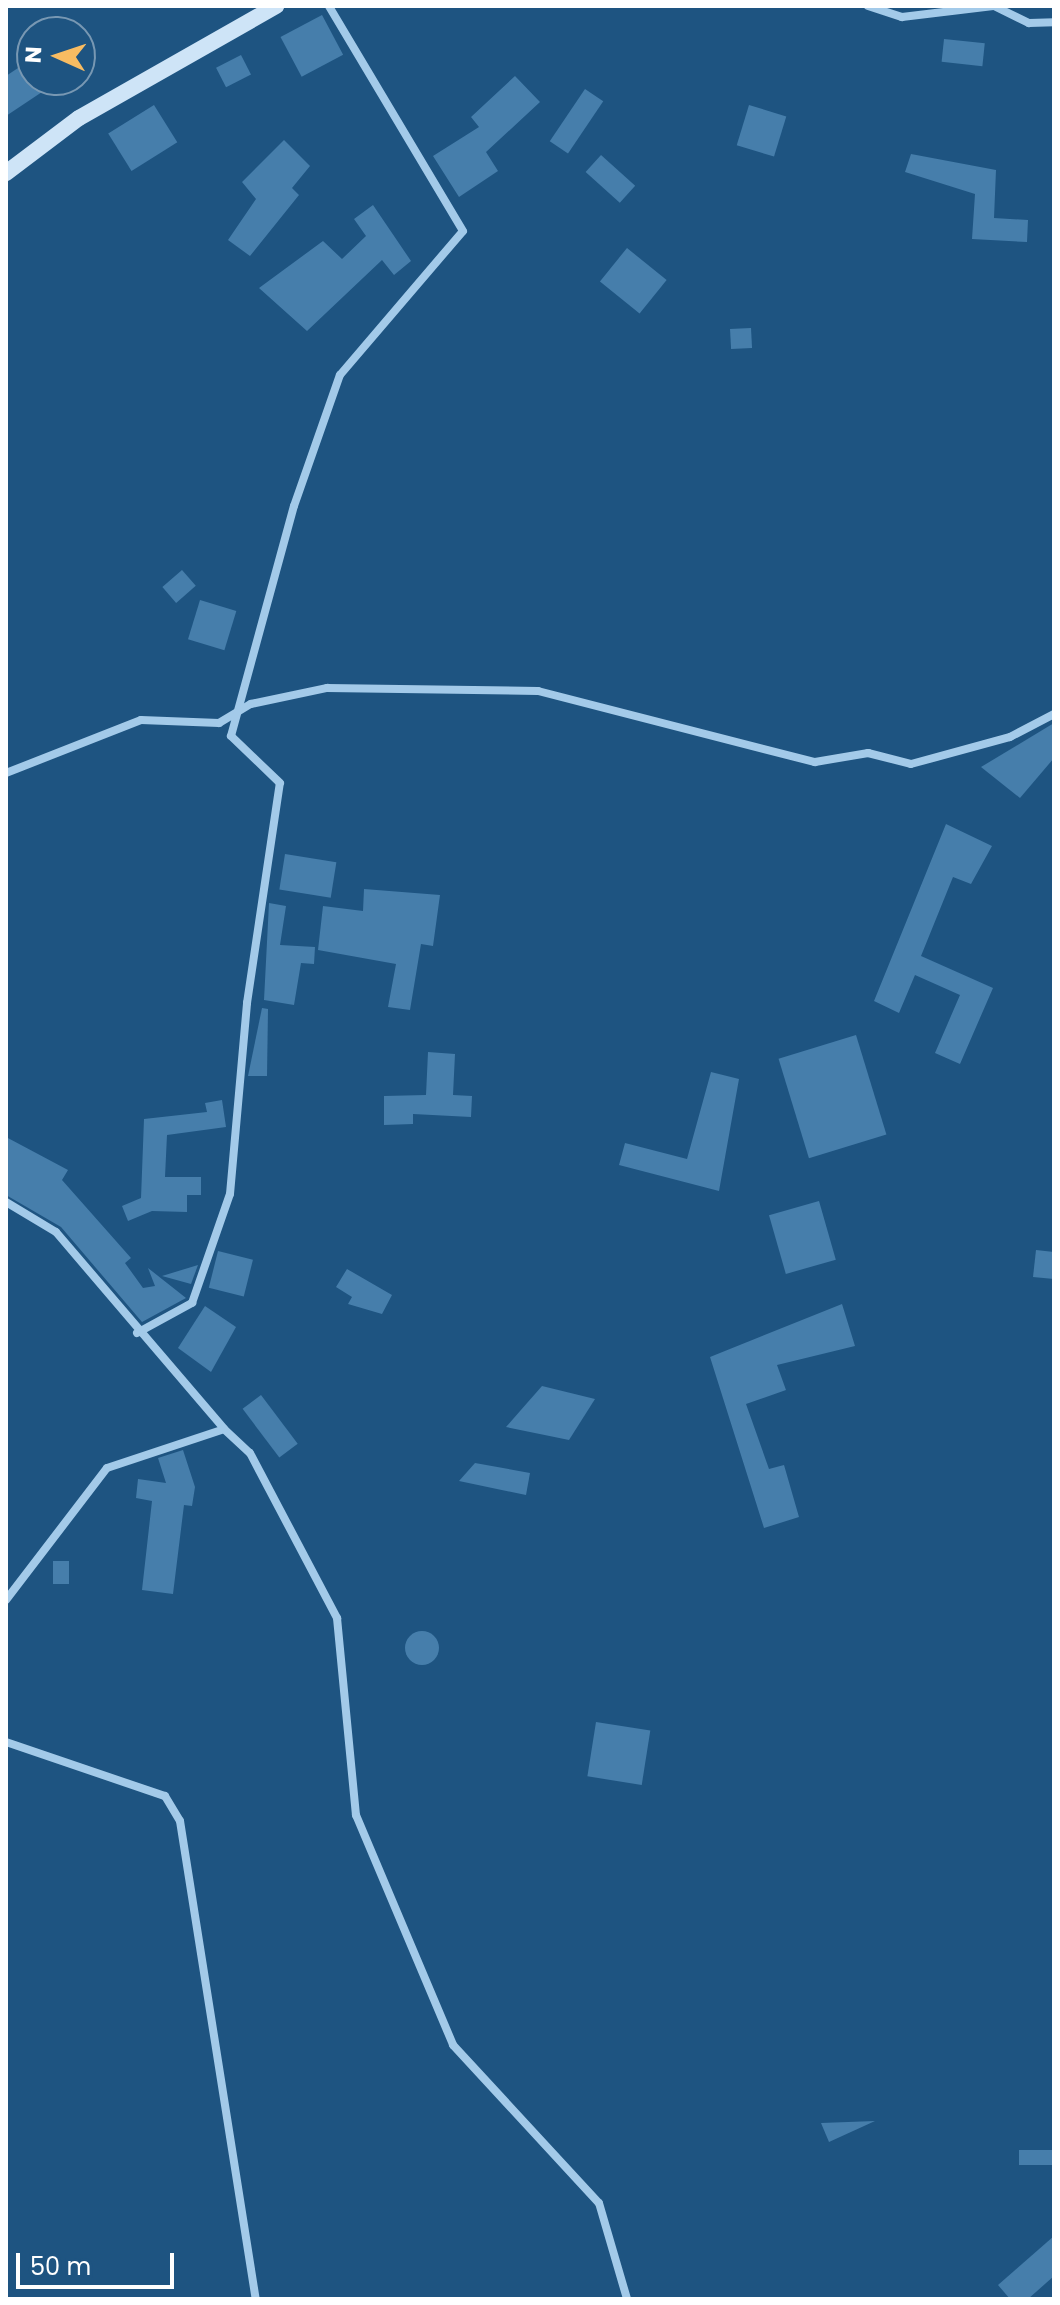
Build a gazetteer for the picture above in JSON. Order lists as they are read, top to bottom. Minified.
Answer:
{"scale_bar":"50 m","north":"left"}
